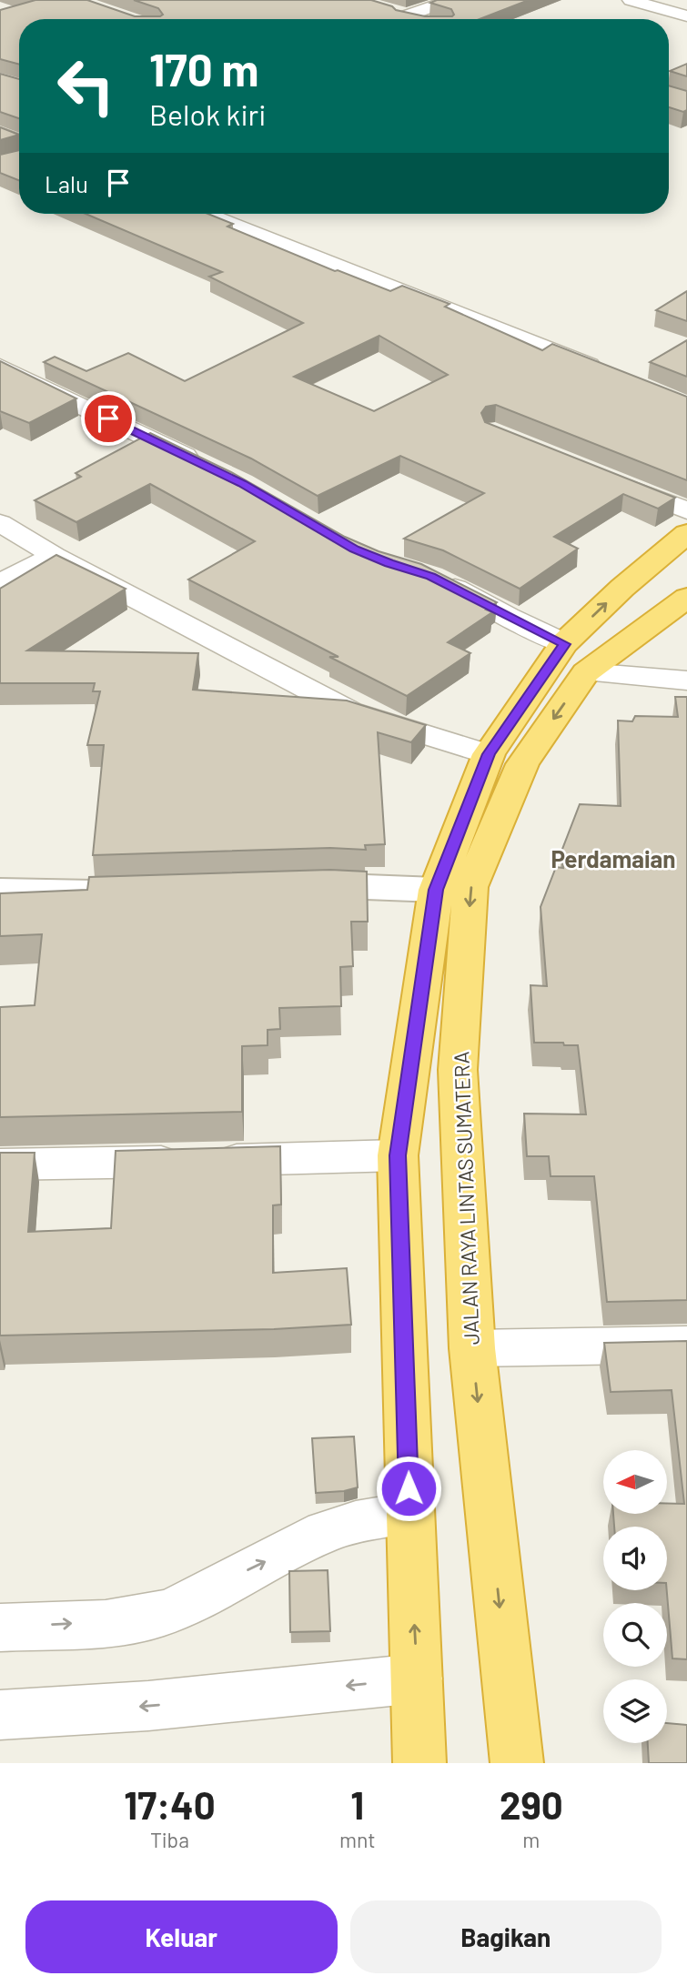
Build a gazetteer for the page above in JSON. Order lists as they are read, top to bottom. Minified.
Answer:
{"streets":{"highway":["JALAN RAYA LINTAS SUMATERA"]},"districts":["Perdamaian"],"north":"left","page":{"turn":["170 m","Belok kiri"],"then":"Lalu","eta":["17:40","Tiba","1","mnt","290","m"],"buttons":["Keluar","Bagikan"]}}
